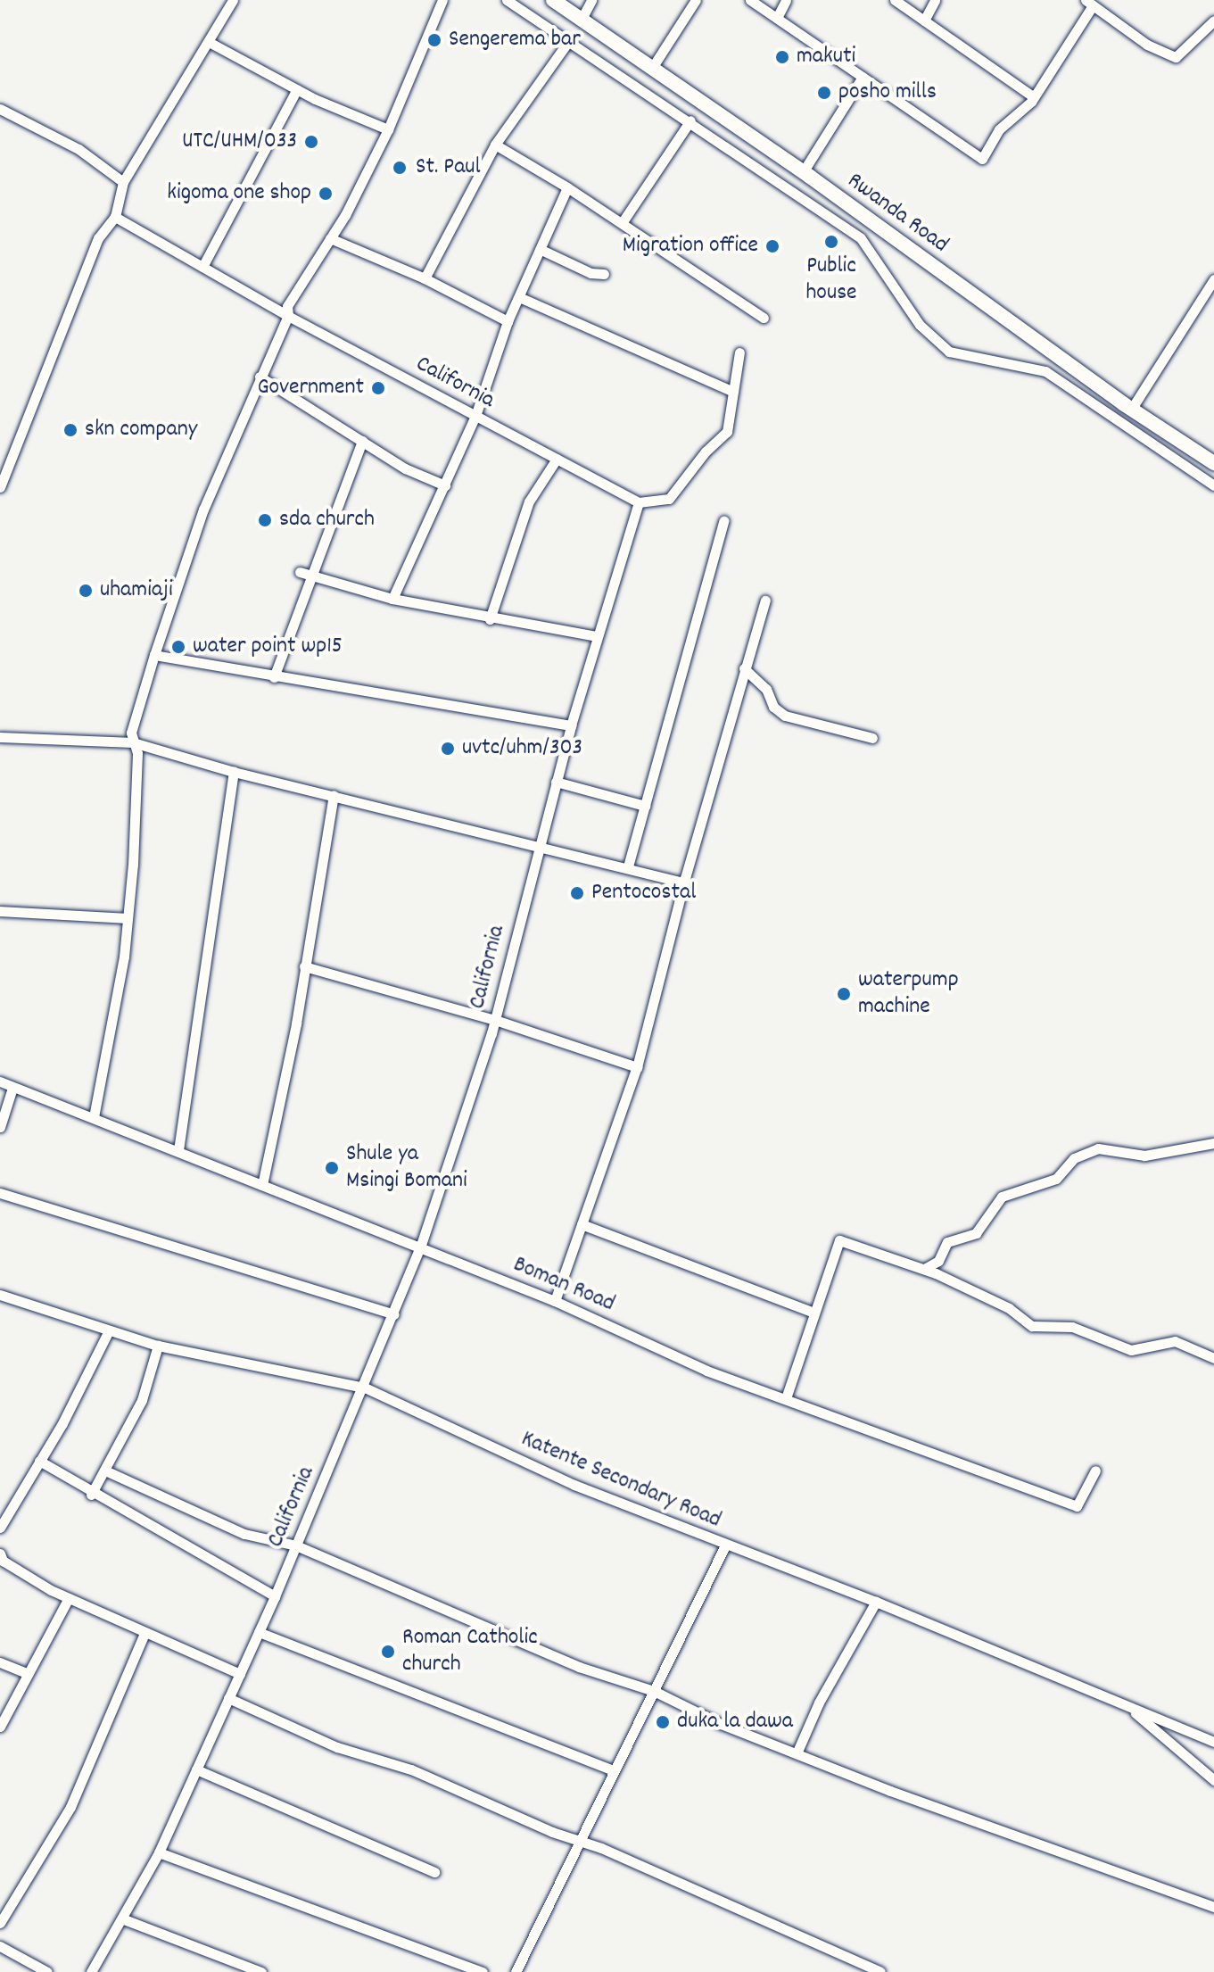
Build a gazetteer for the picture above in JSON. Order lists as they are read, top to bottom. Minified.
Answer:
{"streets":{"highway":["Rwanda Road"],"street":["California","Boman Road","Katente Secondary Road"]},"crossings":[["California","Boman Road"],["California","Katente Secondary Road"]],"places":["Sengerema bar","makuti","posho mills","UTC/UHM/033","St. Paul","kigoma one shop","Public house","Migration office","Government","skn company","sda church","uhamiaji","water point wp15","uvtc/uhm/303","Pentocostal","waterpump machine","Shule ya Msingi Bomani","Roman Catholic church","duka la dawa"]}
